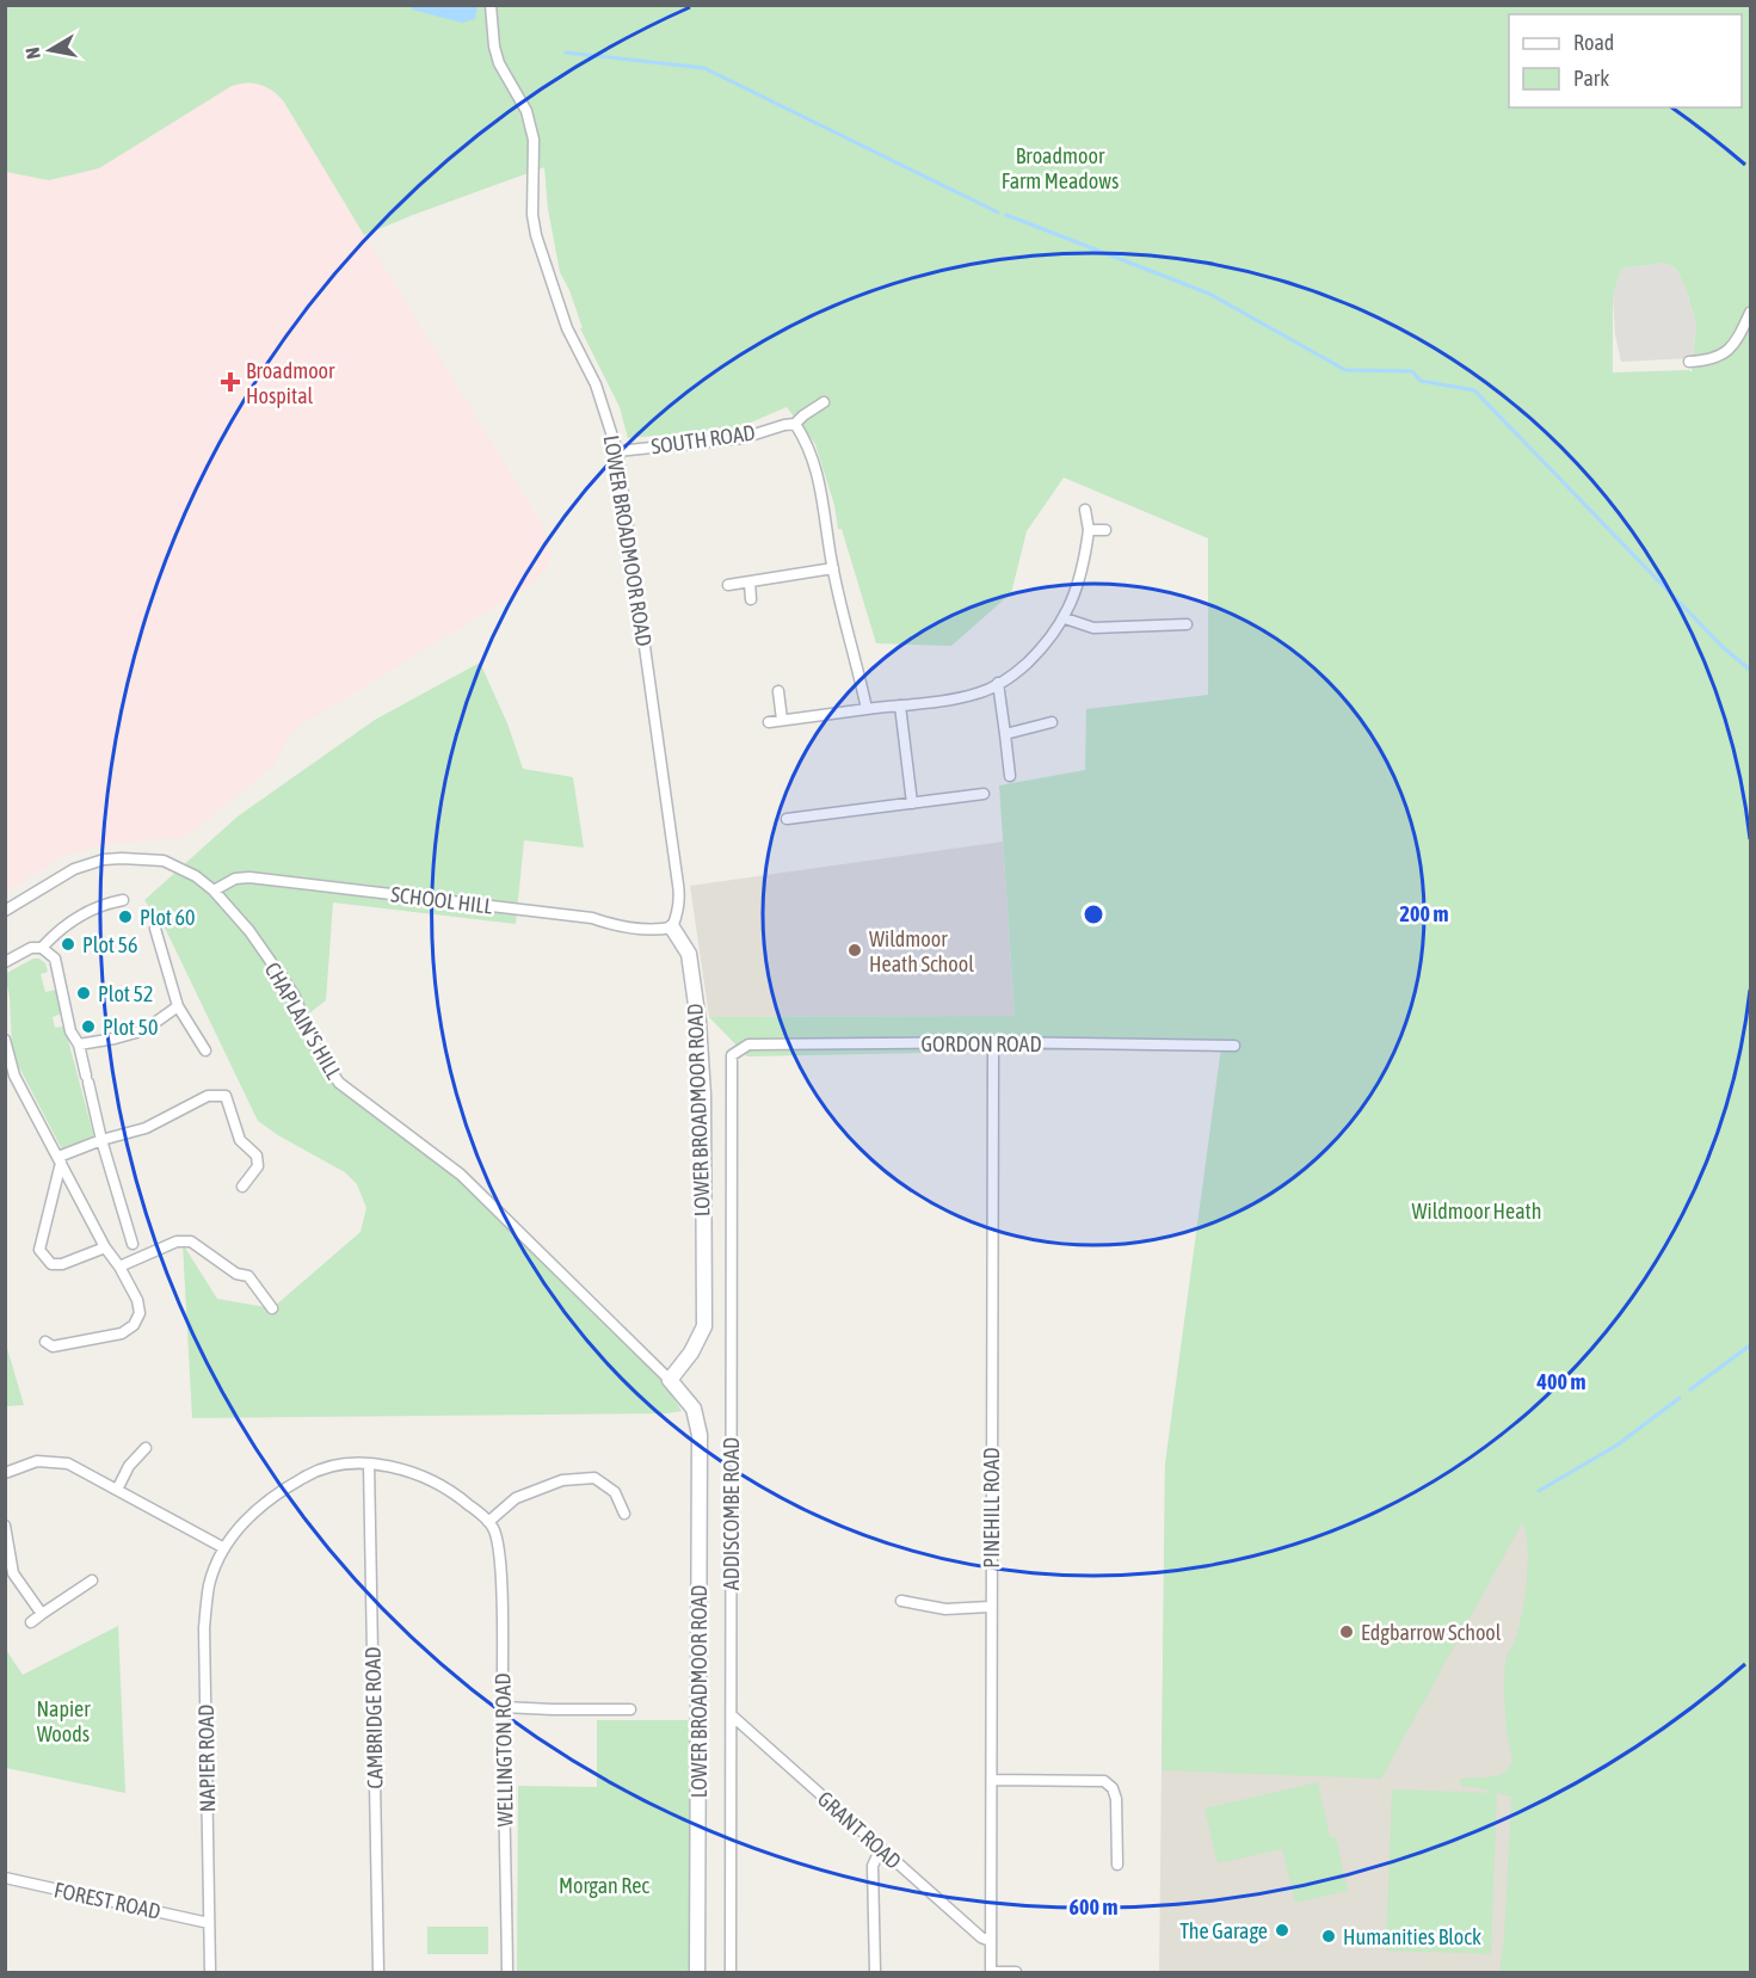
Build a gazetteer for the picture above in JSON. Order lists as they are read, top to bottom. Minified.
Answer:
{"streets":{"street":["SOUTH ROAD","LOWER BROADMOOR ROAD","SCHOOL HILL","CHAPLAIN'S HILL","GORDON ROAD","PINEHILL ROAD","ADDISCOMBE ROAD","CAMBRIDGE ROAD","WELLINGTON ROAD","NAPIER ROAD","GRANT ROAD","FOREST ROAD"]},"crossings":[["SOUTH ROAD","LOWER BROADMOOR ROAD"],["LOWER BROADMOOR ROAD","SCHOOL HILL"],["LOWER BROADMOOR ROAD","CHAPLAIN'S HILL"],["SCHOOL HILL","CHAPLAIN'S HILL"],["GORDON ROAD","PINEHILL ROAD"],["GORDON ROAD","ADDISCOMBE ROAD"],["PINEHILL ROAD","GRANT ROAD"],["ADDISCOMBE ROAD","GRANT ROAD"],["CAMBRIDGE ROAD","NAPIER ROAD"],["WELLINGTON ROAD","NAPIER ROAD"],["NAPIER ROAD","FOREST ROAD"]],"parks":["Broadmoor Farm Meadows","Wildmoor Heath","Napier Woods","Morgan Rec"],"places":{"health":["Broadmoor Hospital"],"other":["Plot 60","Plot 56","Wildmoor Heath School","Plot 52","Plot 50","Edgbarrow School","The Garage","Humanities Block"]},"legend":["Road","Park"],"north":"left","rings":["200 m","400 m","600 m"]}
